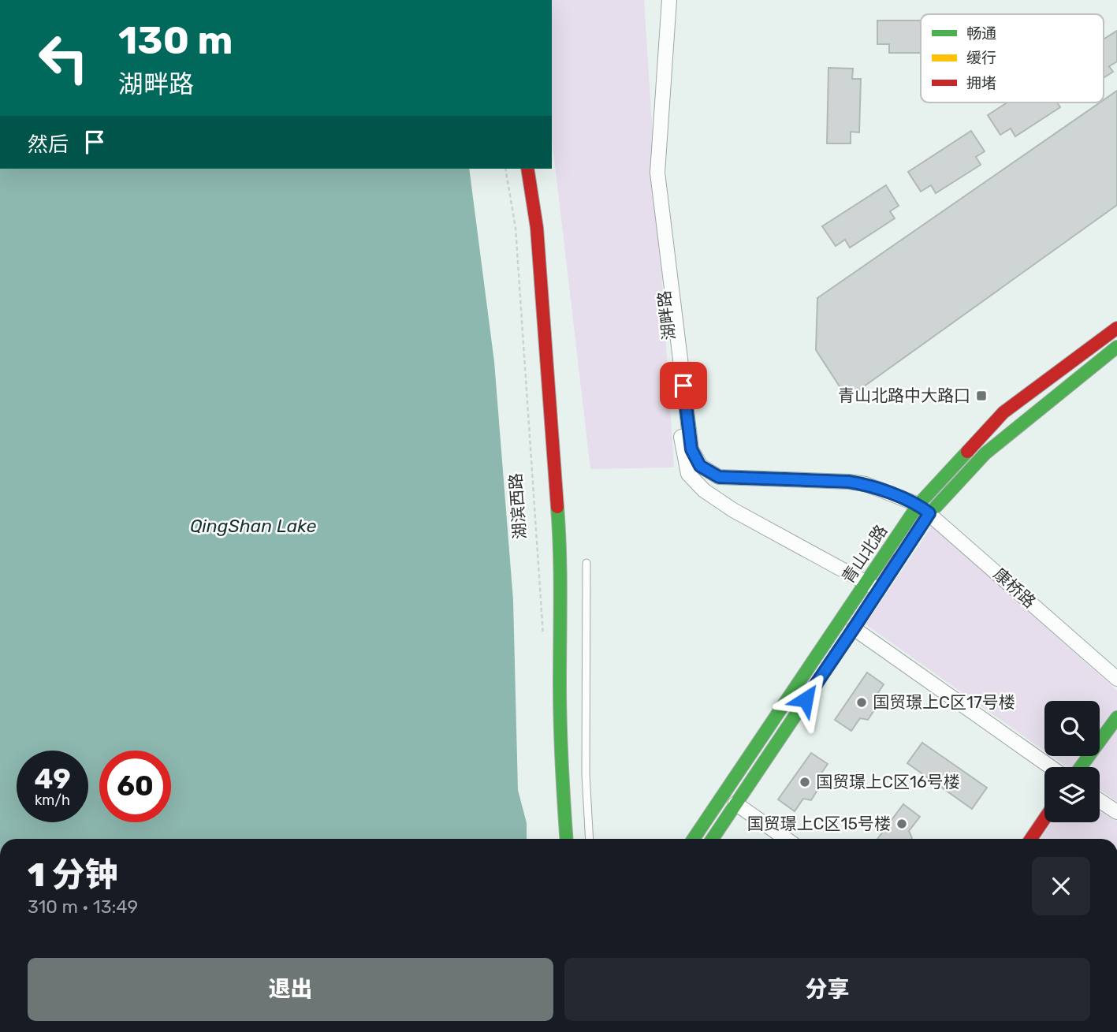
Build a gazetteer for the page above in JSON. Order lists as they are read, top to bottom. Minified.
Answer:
{"streets":{"main road":["青山北路"],"street":["湖畔路","康桥路"],"path":["湖滨西路"]},"crossings":[["湖畔路","青山北路"],["湖畔路","康桥路"],["青山北路","康桥路"]],"water":["QingShan Lake"],"places":{"transit":["青山北路中大路口"],"other":["国贸璟上C区17号楼","国贸璟上C区16号楼","国贸璟上C区15号楼"]},"legend":["畅通","缓行","拥堵"],"page":{"turn":["130 m","湖畔路"],"then":"然后","speed":"49 km/h","limit":"60","heading":["1 分钟","310 m · 13:49"],"buttons":["退出","分享"]}}
